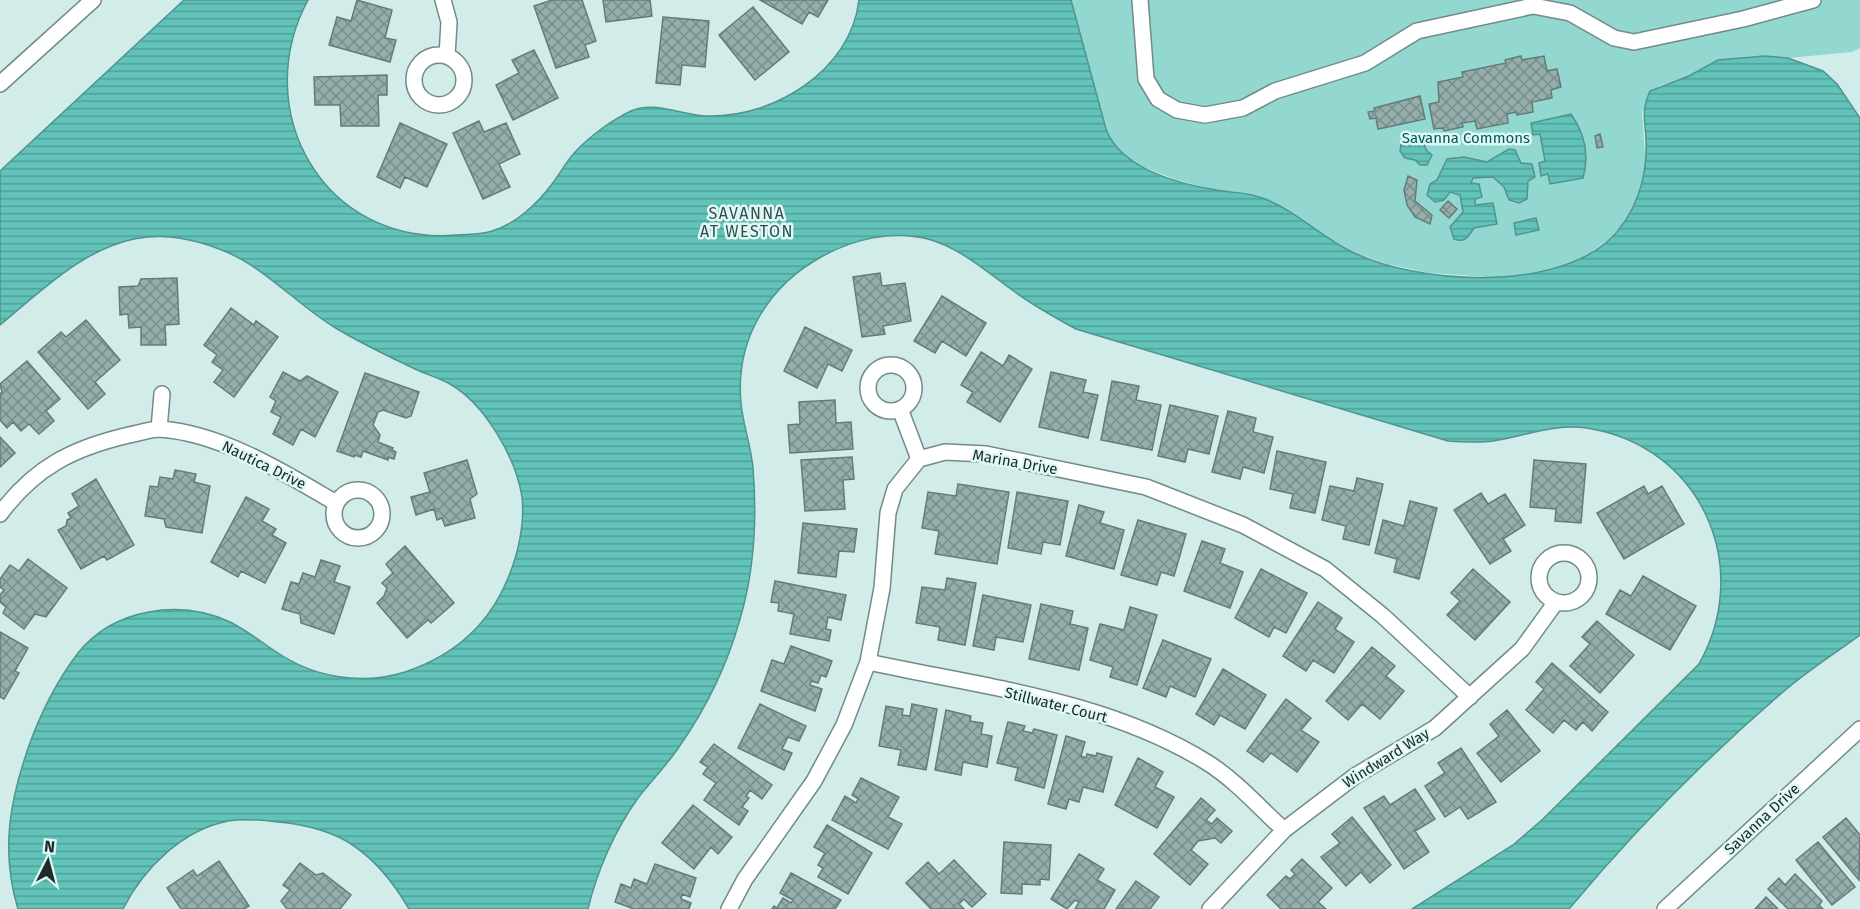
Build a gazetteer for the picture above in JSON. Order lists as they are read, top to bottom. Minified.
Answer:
{"streets":{"street":["Marina Drive","Nautica Drive","Stillwater Court","Windward Way","Savanna Drive"]},"crossings":[["Marina Drive","Windward Way"],["Stillwater Court","Windward Way"]],"districts":["SAVANNA AT WESTON"],"parks":["Savanna Commons"],"north":"top"}
